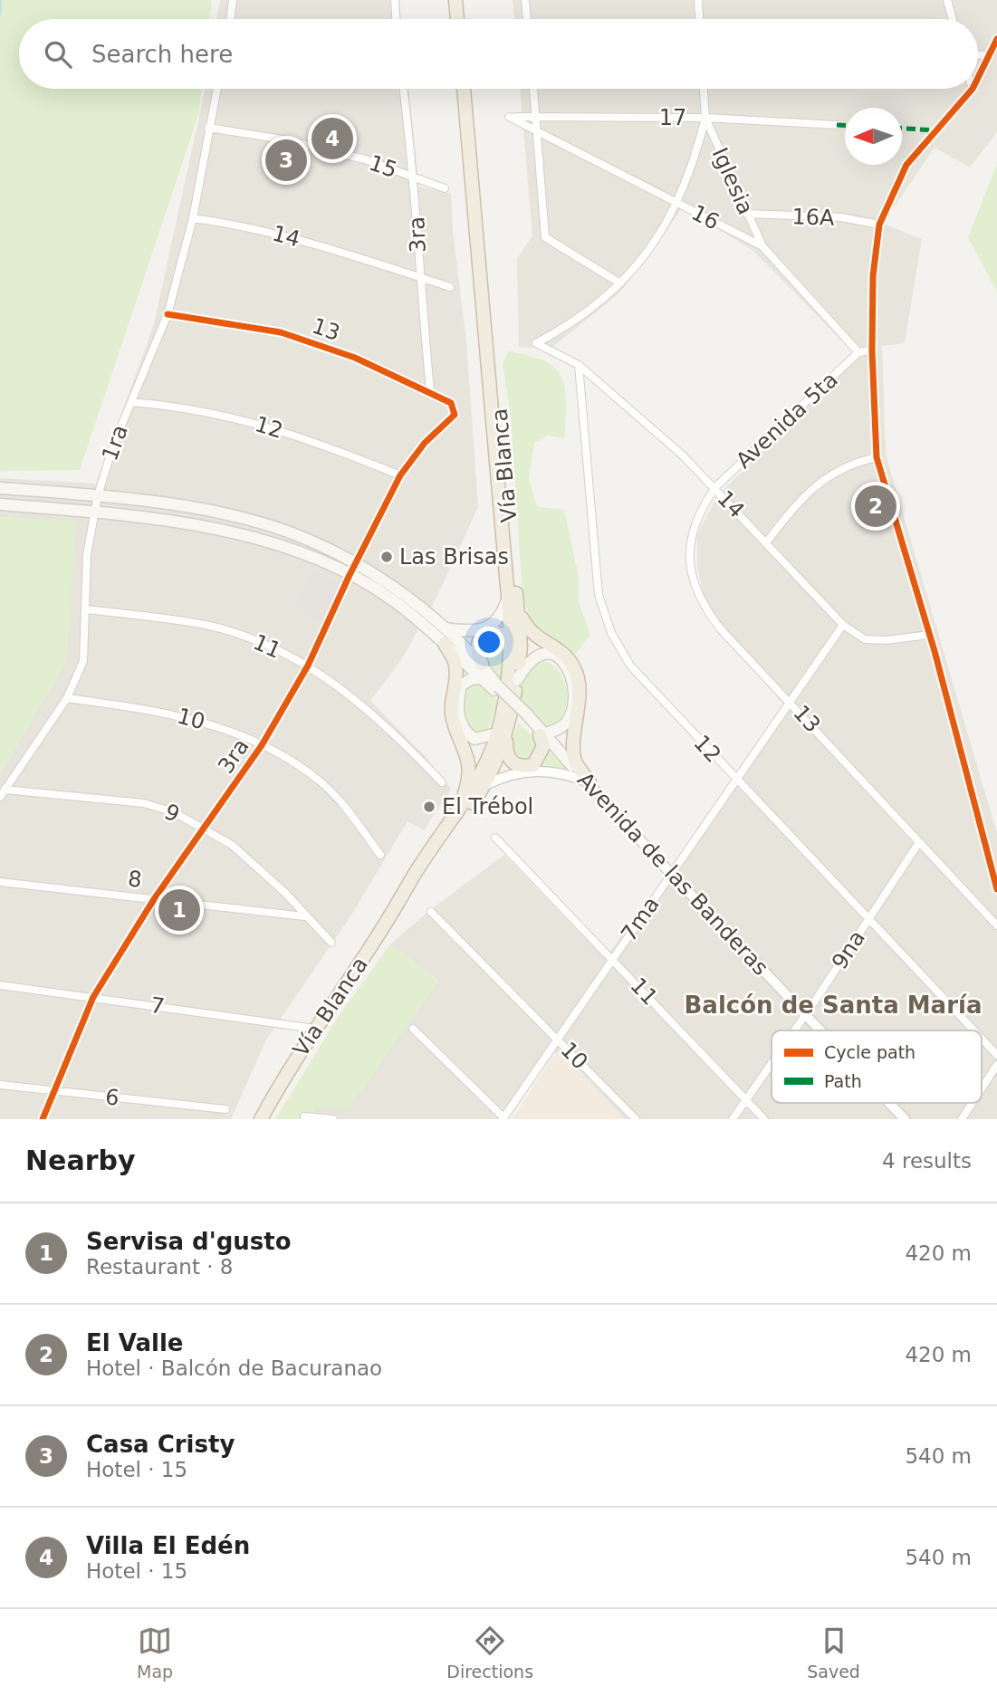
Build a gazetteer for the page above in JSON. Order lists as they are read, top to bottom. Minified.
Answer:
{"streets":{"highway":["Vía Blanca"],"main road":["Avenida de las Banderas"],"street":["17","15","Iglesia","16","16A","3ra","14","13","Avenida 5ta","12","1ra","11","10","9","8","7ma","9na","7","6"]},"crossings":[["17","Iglesia"],["17","16"],["15","3ra"],["15","1ra"],["Iglesia","16"],["Iglesia","16A"],["16","Avenida 5ta"],["3ra","14"],["3ra","13"],["3ra","12"],["3ra","11"],["3ra","10"],["3ra","9"],["3ra","Avenida de las Banderas"],["3ra","8"],["3ra","7"],["3ra","6"],["14","13"],["14","Avenida 5ta"],["14","12"],["14","1ra"],["14","7ma"],["13","Avenida 5ta"],["13","1ra"],["13","7ma"],["13","9na"],["12","1ra"],["12","7ma"],["12","9na"],["1ra","11"],["1ra","10"],["1ra","9"],["1ra","Avenida de las Banderas"],["Vía Blanca","7"],["11","7ma"],["11","9na"],["10","7ma"],["9","8"],["Avenida de las Banderas","7ma"],["Avenida de las Banderas","9na"]],"districts":["Balcón de Santa María"],"places":["Las Brisas","El Trébol"],"legend":["Cycle path","Path"],"north":"left","page":{"search":"Search here","pins":["4","3","2","1"],"heading":["Nearby","4 results"],"list":[{"mark":"1","name":"Servisa d'gusto","note":"Restaurant · 8","value":"420 m"},{"mark":"2","name":"El Valle","note":"Hotel · Balcón de Bacuranao","value":"420 m"},{"mark":"3","name":"Casa Cristy","note":"Hotel · 15","value":"540 m"},{"mark":"4","name":"Villa El Edén","note":"Hotel · 15","value":"540 m"}],"nav":["Map","Directions","Saved"]}}
